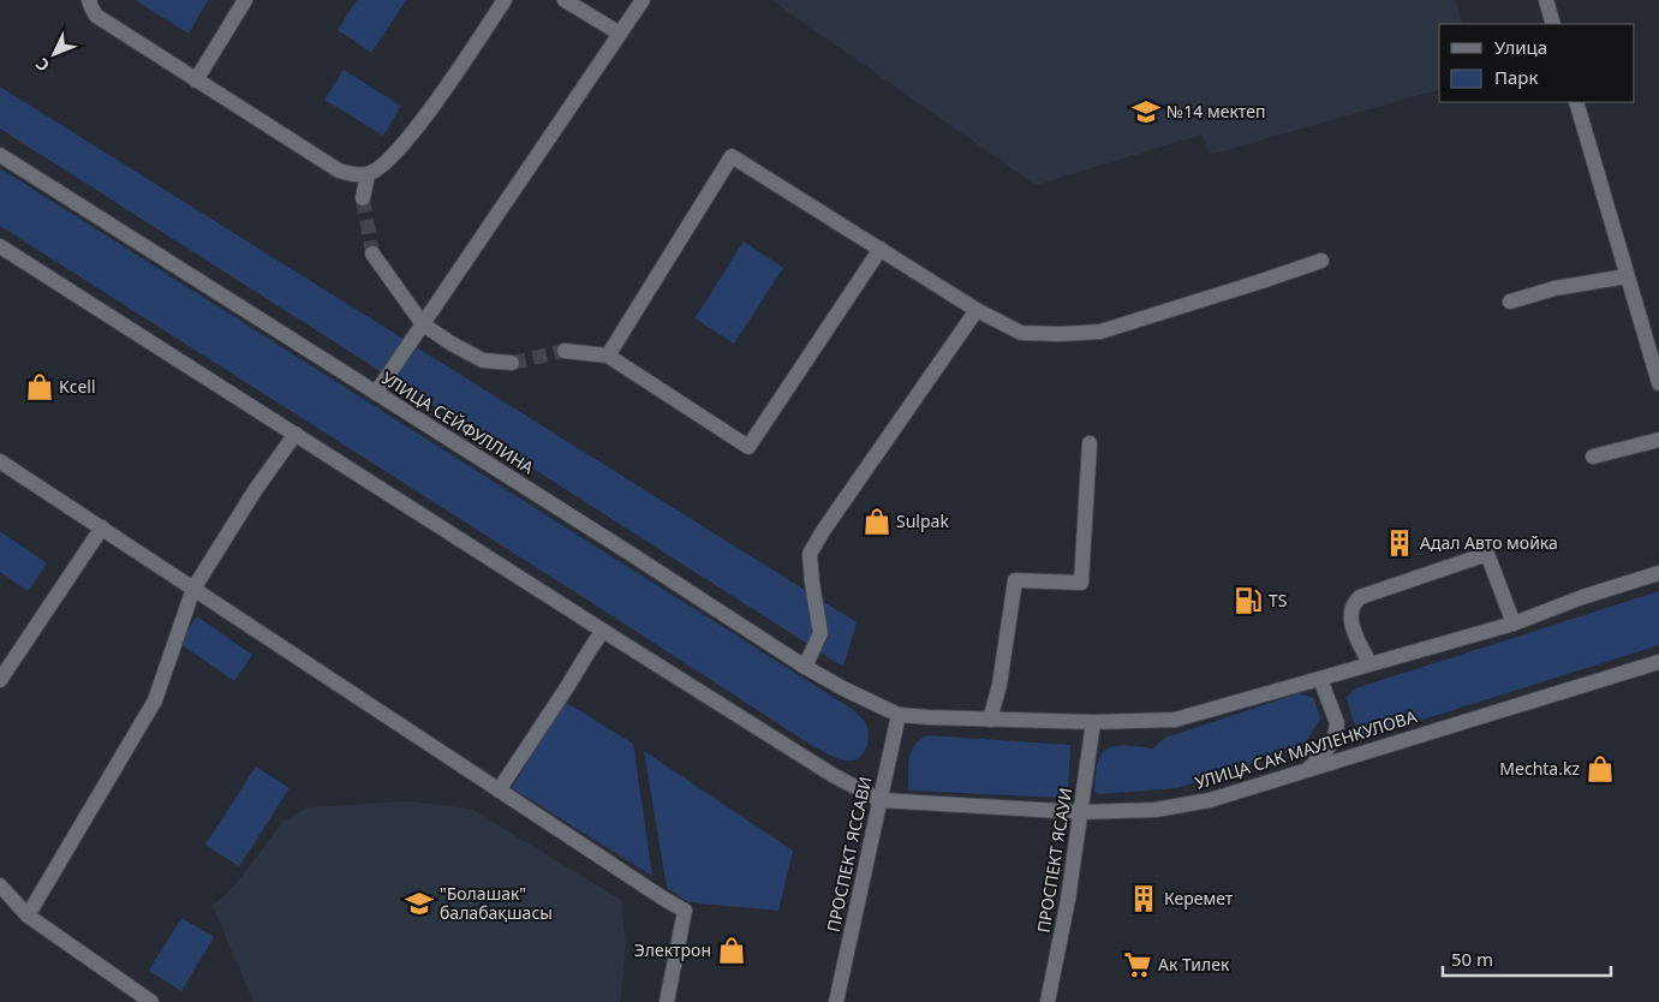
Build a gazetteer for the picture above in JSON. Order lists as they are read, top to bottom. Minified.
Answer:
{"streets":{"street":["УЛИЦА СЕЙФУЛЛИНА","УЛИЦА САК МАУЛЕНКУЛОВА","ПРОСПЕКТ ЯССАВИ","ПРОСПЕКТ ЯСАУИ"]},"crossings":[["УЛИЦА СЕЙФУЛЛИНА","ПРОСПЕКТ ЯССАВИ"],["УЛИЦА САК МАУЛЕНКУЛОВА","ПРОСПЕКТ ЯССАВИ"],["УЛИЦА САК МАУЛЕНКУЛОВА","ПРОСПЕКТ ЯСАУИ"]],"places":{"school or university":["№14 мектеп","\"Болашак\" балабақшасы"],"shop":["Kcell","Sulpak","Mechta.kz","Электрон"],"building":["Адал Авто мойка","Керемет"],"fuel station":["TS"],"supermarket":["Ак Тилек"]},"legend":["Улица","Парк"],"scale_bar":"50 m","north":"bottom left"}
